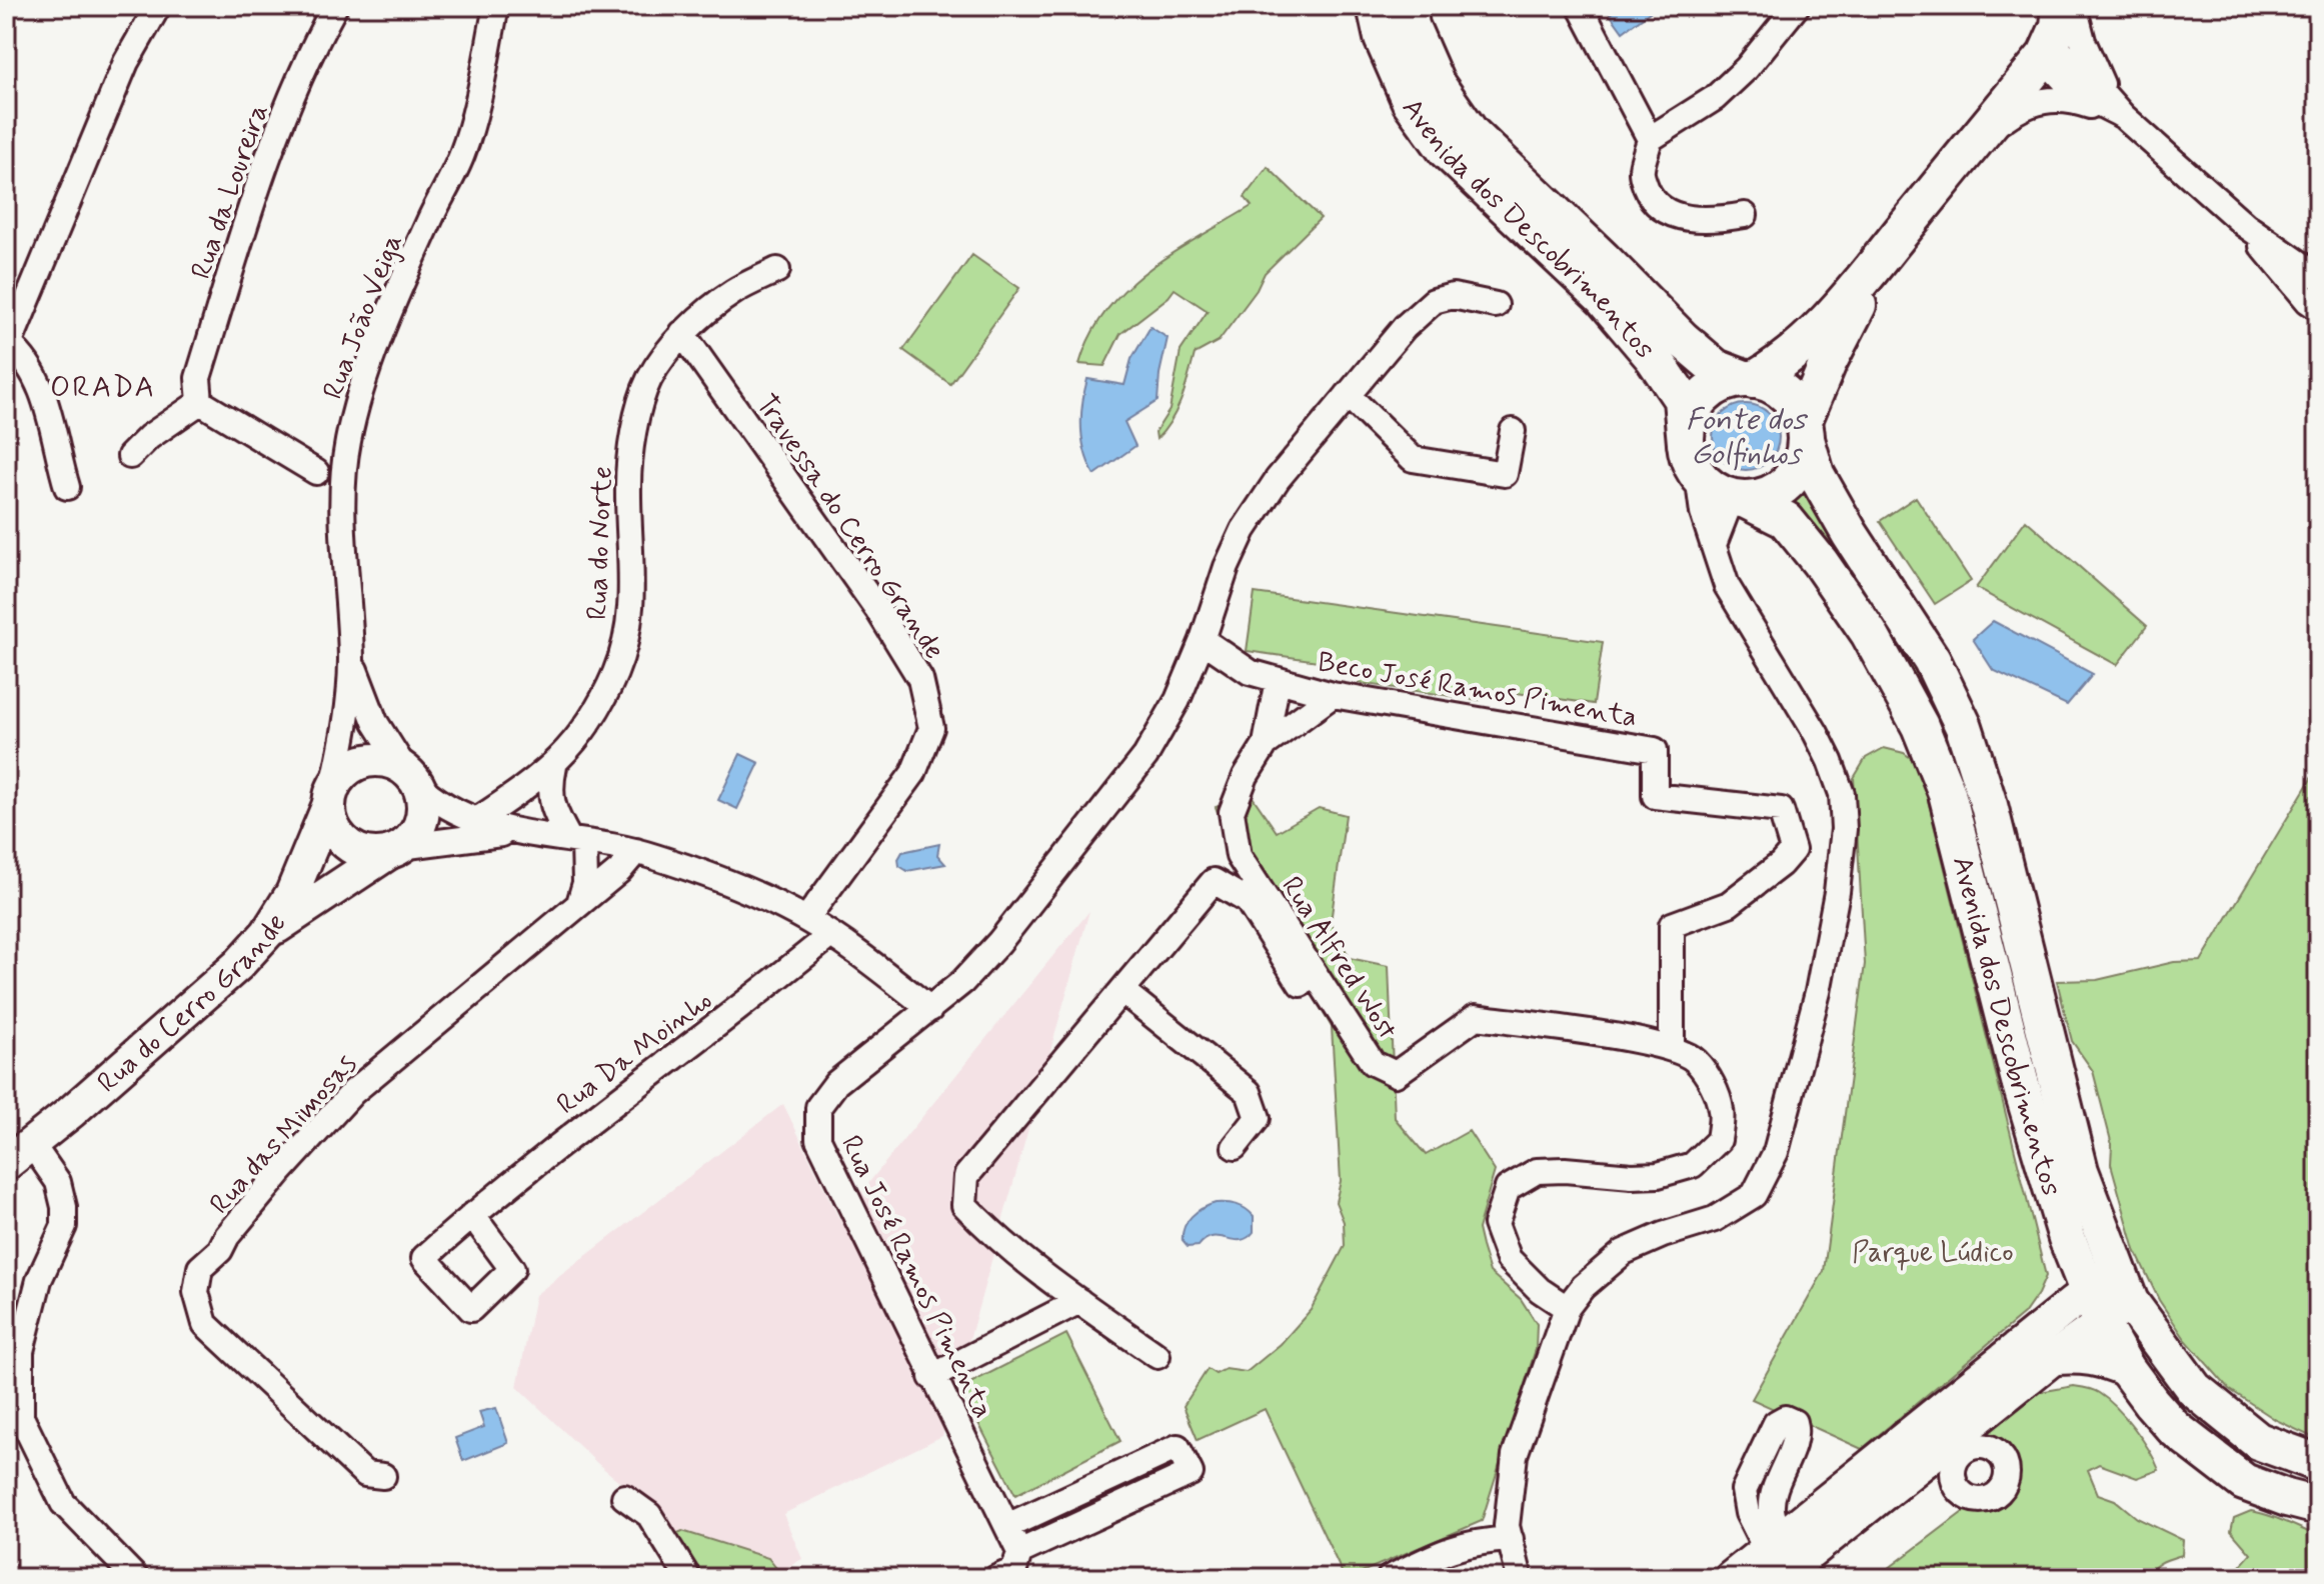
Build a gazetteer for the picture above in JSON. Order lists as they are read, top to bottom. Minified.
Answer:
{"streets":{"main road":["Avenida dos Descobrimentos"],"street":["Rua da Loureira","Rua João Veiga","Travessa do Cerro Grande","Rua do Norte","Beco José Ramos Pimenta","Rua Alfred Wost","Rua do Cerro Grande","Rua Da Moinho","Rua das Mimosas","Rua José Ramos Pimenta"]},"crossings":[["Travessa do Cerro Grande","Rua do Norte"],["Beco José Ramos Pimenta","Rua Alfred Wost"],["Beco José Ramos Pimenta","Rua José Ramos Pimenta"]],"districts":["ORADA"],"water":["Fonte dos Golfinhos"],"parks":["Parque Lúdico"]}
